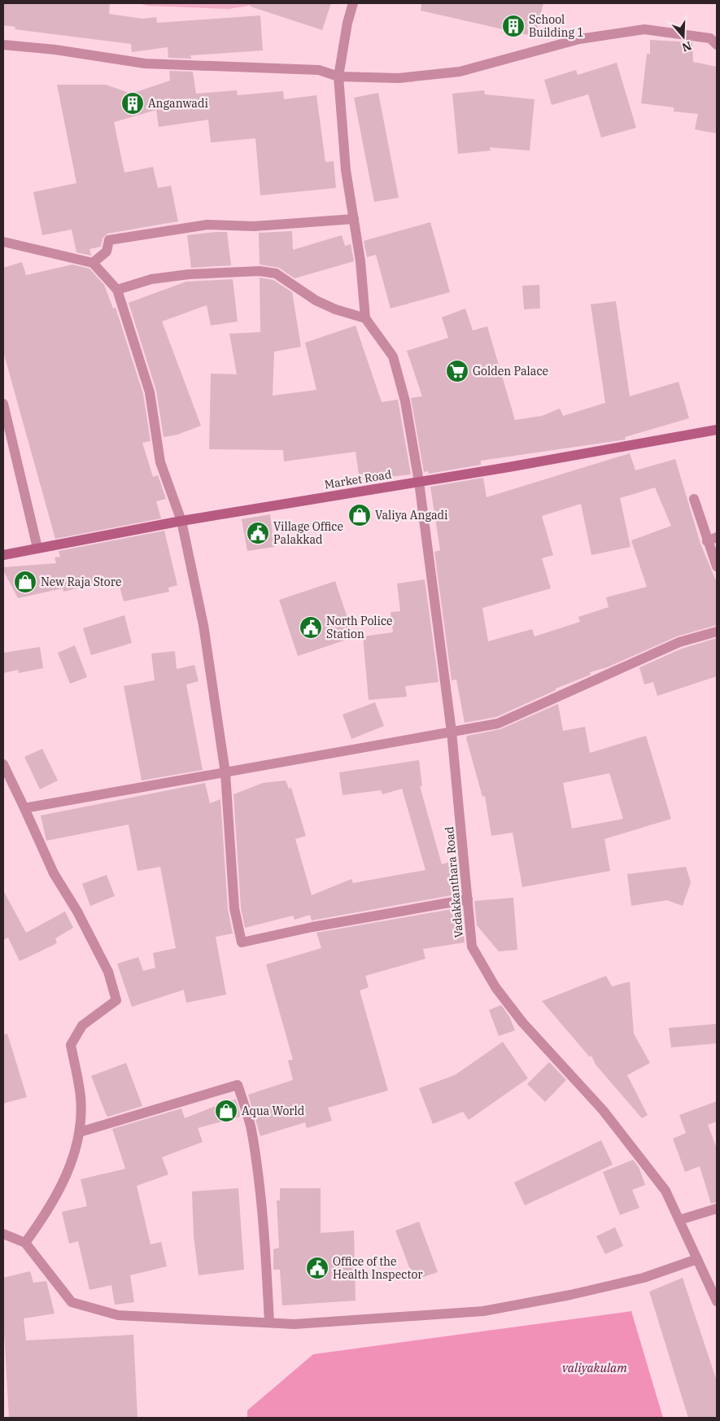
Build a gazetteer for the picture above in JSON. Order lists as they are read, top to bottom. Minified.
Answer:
{"streets":{"main road":["Market Road"],"street":["Vadakkanthara Road"]},"crossings":[["Market Road","Vadakkanthara Road"]],"water":["valiyakulam"],"places":{"building":["School Building 1","Anganwadi"],"supermarket":["Golden Palace"],"shop":["Valiya Angadi","New Raja Store","Aqua World"],"public building":["Village Office Palakkad","North Police Station","Office of the Health Inspector"]},"north":"bottom"}
